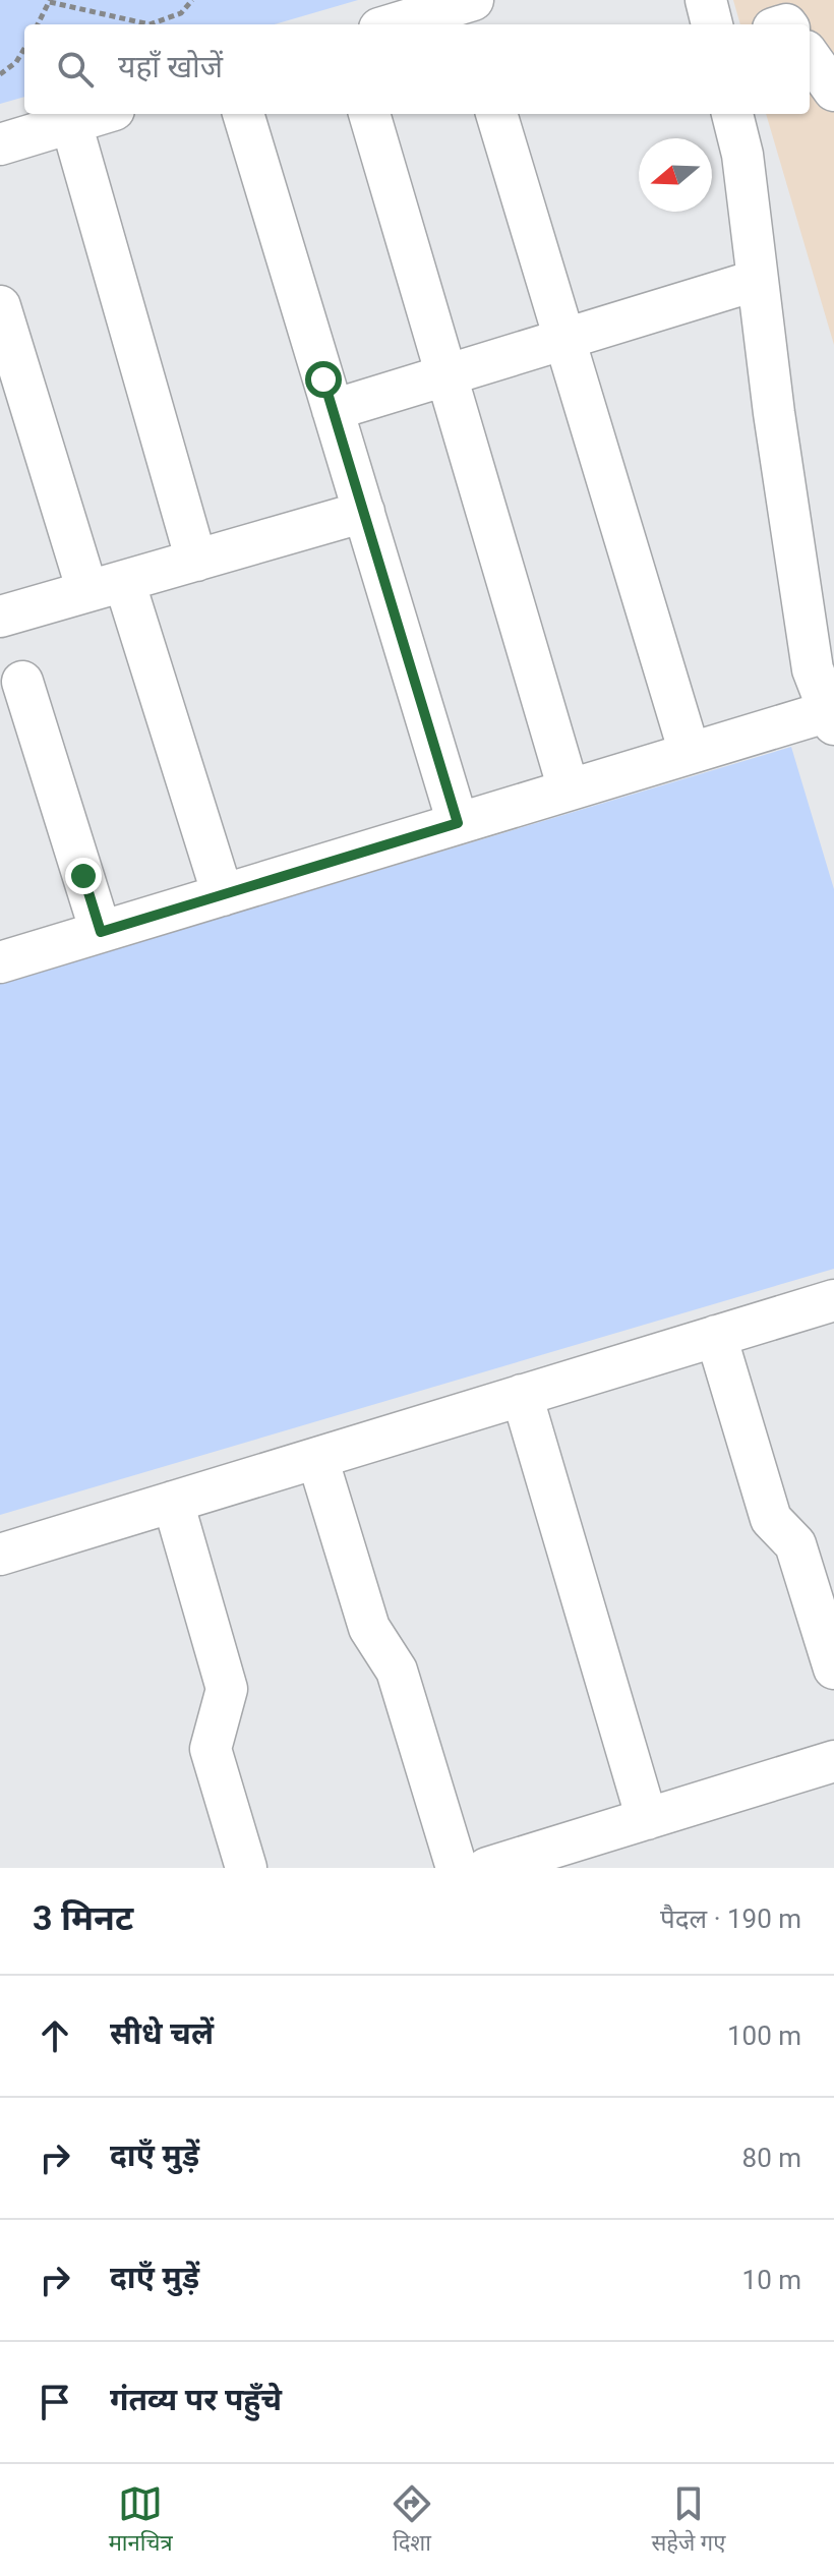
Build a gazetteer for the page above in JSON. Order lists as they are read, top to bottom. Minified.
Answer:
{"north":"left","page":{"search":"यहाँ खोजें","heading":["3 मिनट","पैदल · 190 m"],"list":[["सीधे चलें","100 m"],["दाएँ मुड़ें","80 m"],["दाएँ मुड़ें","10 m"],"गंतव्य पर पहुँचे"],"nav":["मानचित्र","दिशा","सहेजे गए"]}}
